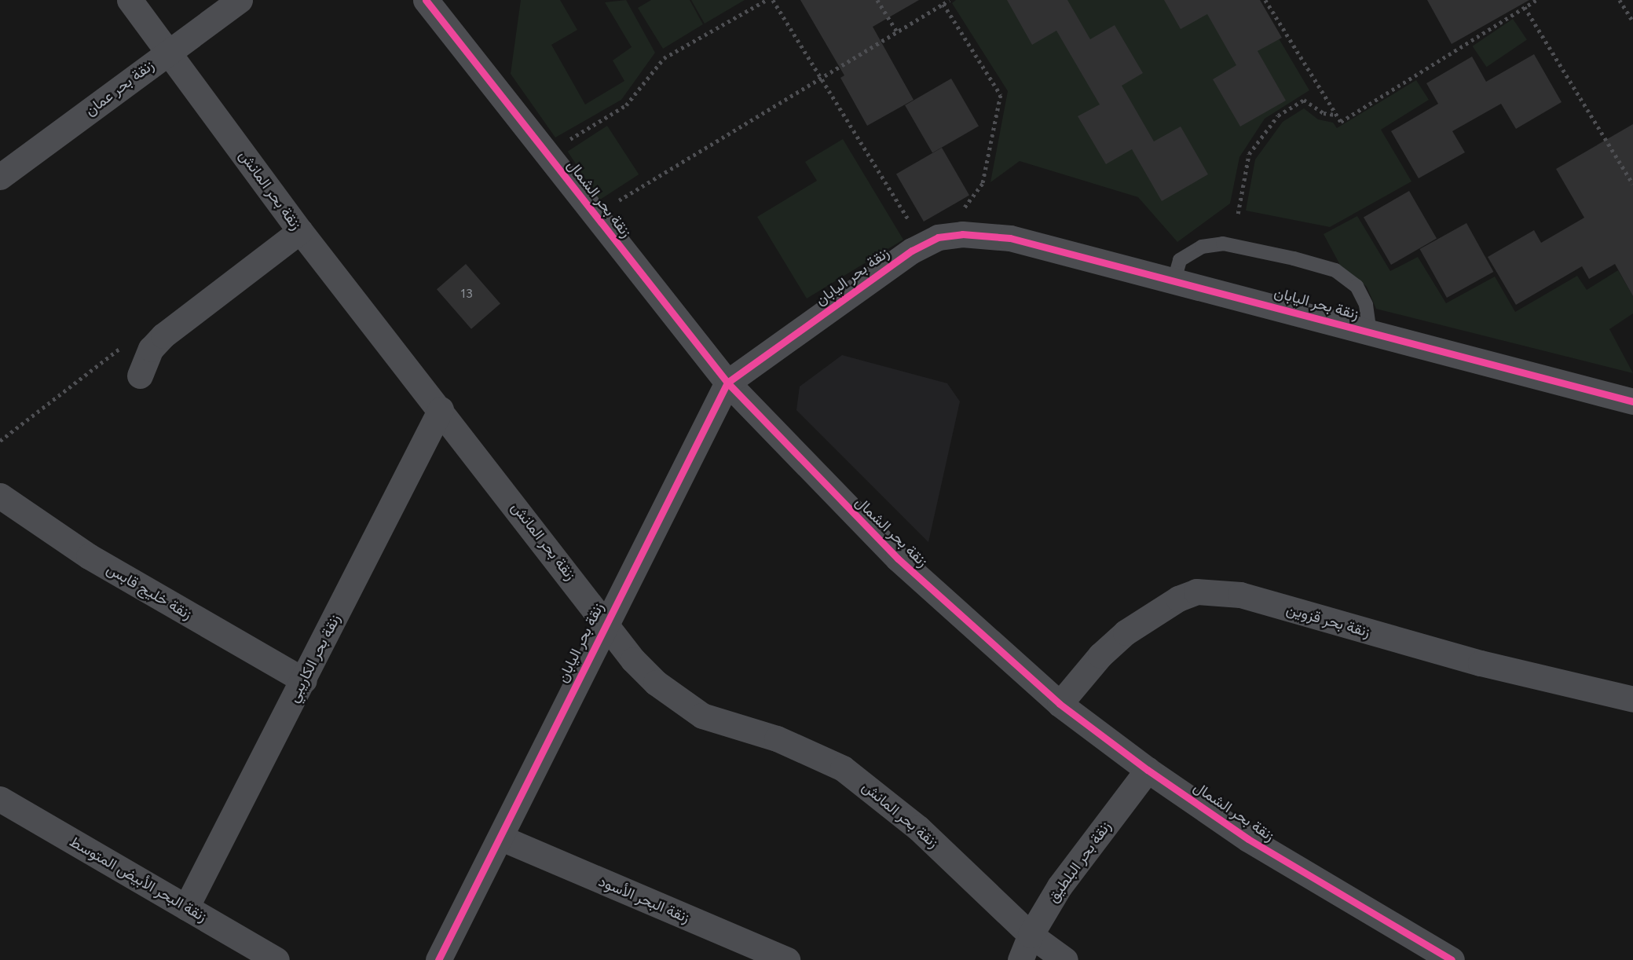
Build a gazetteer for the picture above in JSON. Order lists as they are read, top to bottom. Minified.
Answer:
{"streets":{"street":["زنقة بحر عمان","زنقة بحر المانش","زنقة بحر الشمال","زنقة بحر اليابان","زنقة خليج قابس","زنقة بحر قزوين","زنقة بحر الكاريبي","زنقة بحر البلطيق","زنقة البحر الأبيض المتوسط","زنقة البحر الأسود"]},"crossings":[["زنقة بحر عمان","زنقة بحر المانش"],["زنقة بحر المانش","زنقة بحر اليابان"],["زنقة بحر المانش","زنقة بحر الكاريبي"],["زنقة بحر المانش","زنقة بحر البلطيق"],["زنقة بحر الشمال","زنقة بحر اليابان"],["زنقة بحر الشمال","زنقة بحر قزوين"],["زنقة بحر الشمال","زنقة بحر البلطيق"],["زنقة بحر اليابان","زنقة البحر الأسود"],["زنقة خليج قابس","زنقة بحر الكاريبي"],["زنقة بحر الكاريبي","زنقة البحر الأبيض المتوسط"]],"house_numbers":["13"]}
